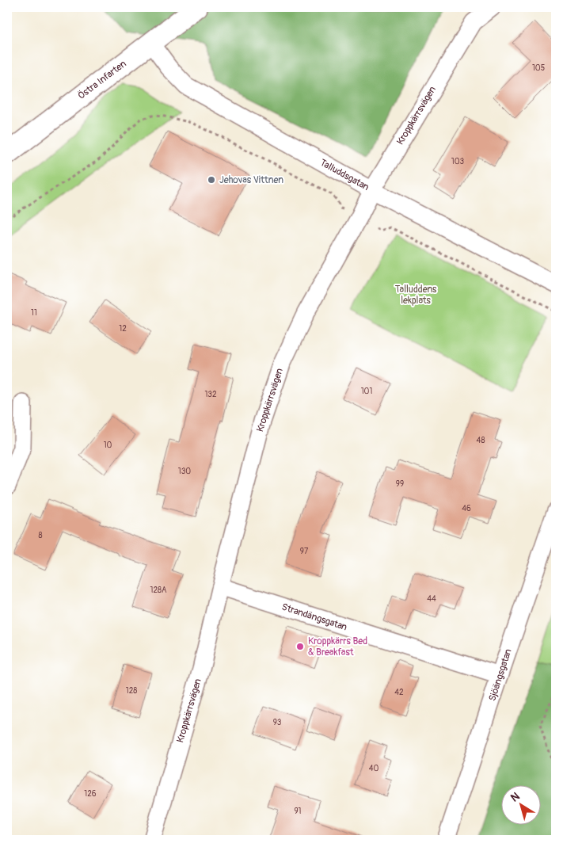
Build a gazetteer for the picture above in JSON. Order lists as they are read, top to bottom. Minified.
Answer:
{"streets":{"street":["Östra Infarten","Kroppkärrsvägen","Talluddsgatan","Strandängsgatan","Sjöängsgatan"]},"crossings":[["Östra Infarten","Talluddsgatan"],["Kroppkärrsvägen","Talluddsgatan"],["Kroppkärrsvägen","Strandängsgatan"],["Strandängsgatan","Sjöängsgatan"]],"parks":["Talluddens lekplats"],"places":["Jehovas Vittnen","Kroppkärrs Bed & Breakfast"],"house_numbers":["105","103","11","12","101","132","48","10","130","99","46","8","97","128A","44","128","42","93","40","126","91"],"north":"top left"}
